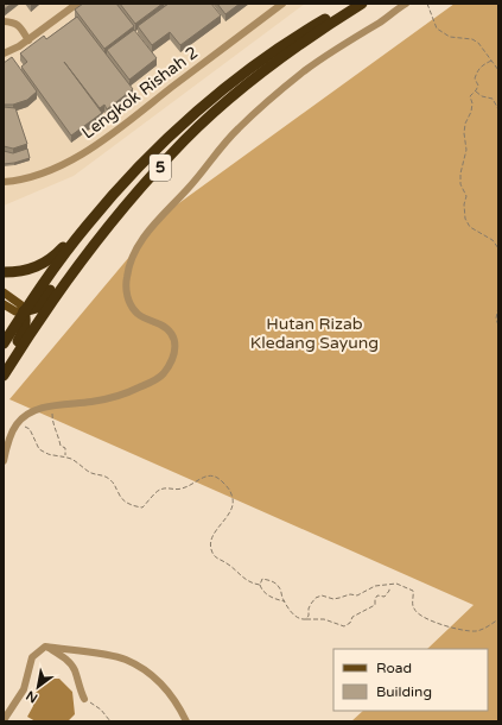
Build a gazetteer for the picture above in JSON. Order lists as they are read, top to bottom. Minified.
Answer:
{"streets":{"highway":["5"],"street":["Lengkok Rishah 2"]},"parks":["Hutan Rizab Kledang Sayung"],"legend":["Road","Building"],"north":"bottom left"}
